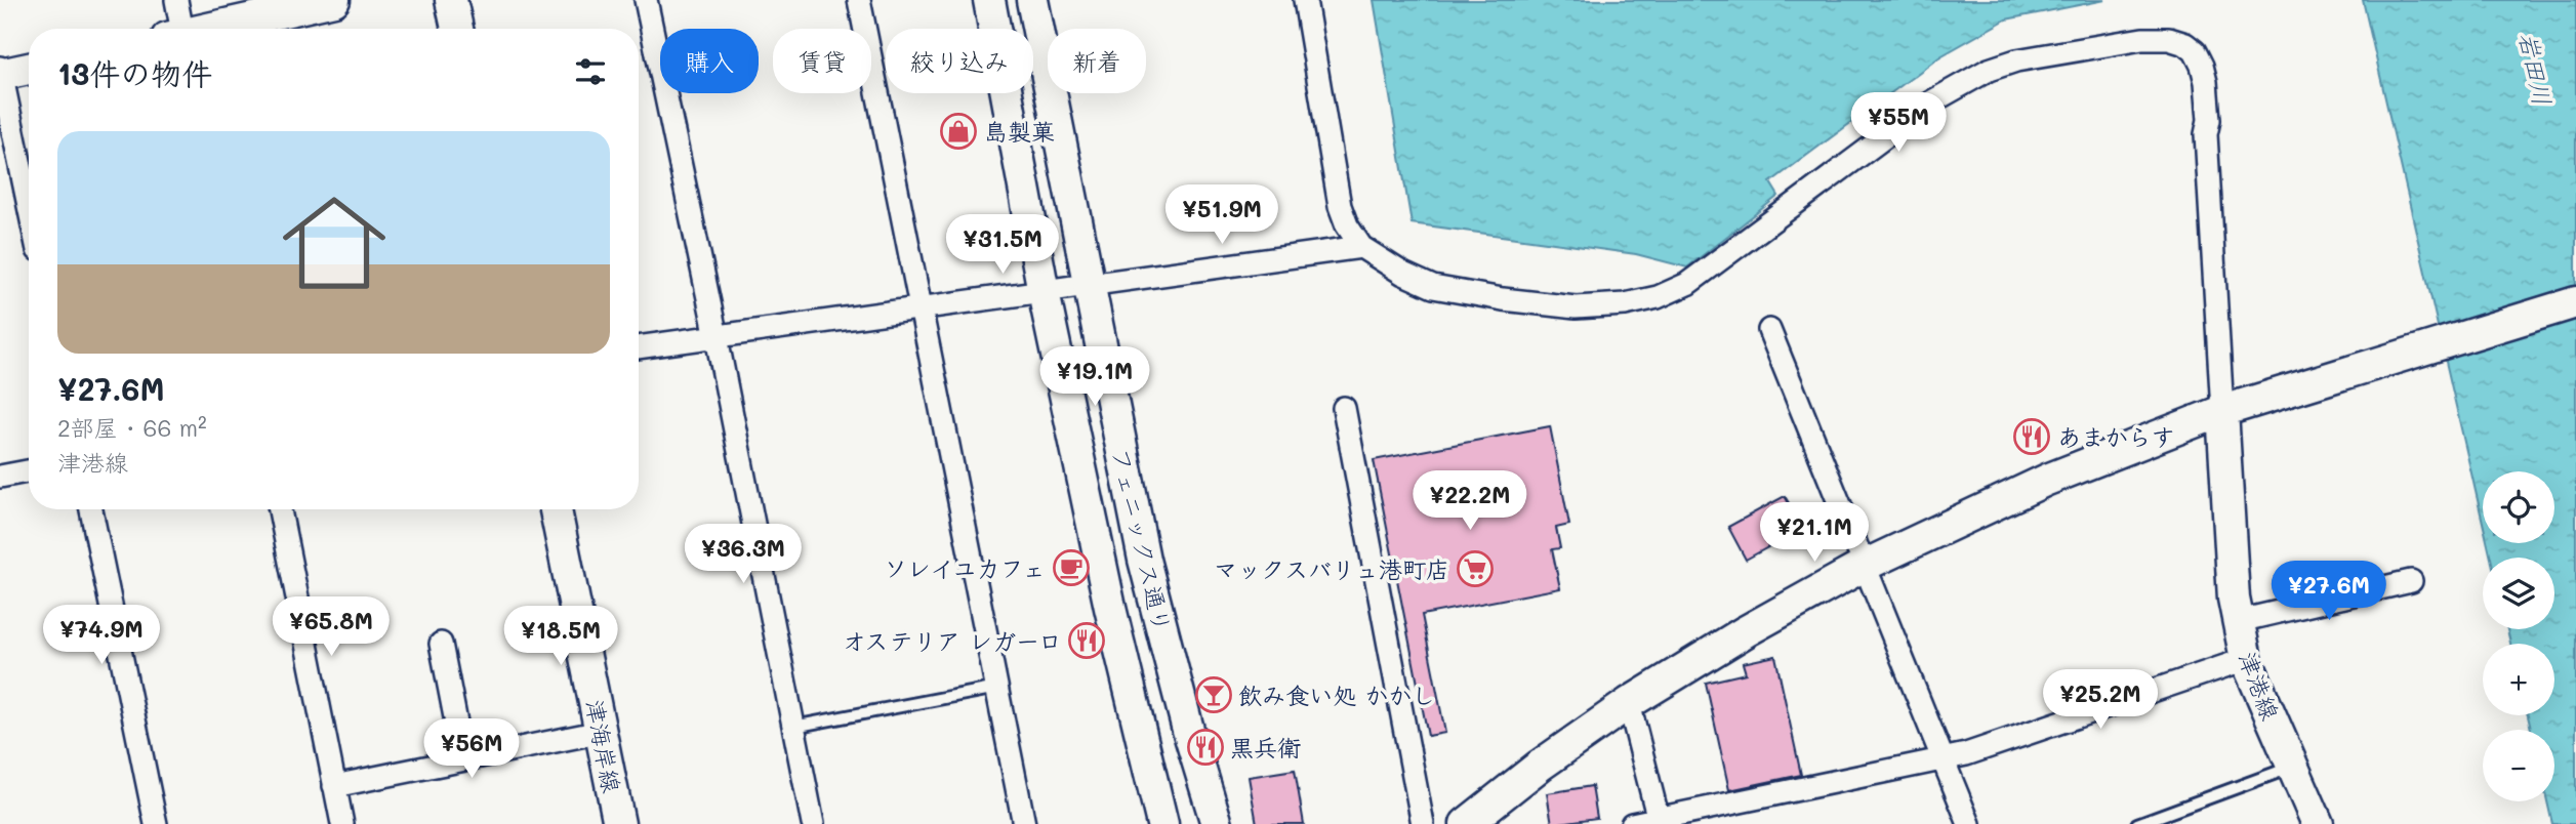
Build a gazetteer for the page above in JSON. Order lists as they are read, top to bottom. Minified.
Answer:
{"streets":{"street":["フェニックス通り","津港線","津海岸線"]},"water":["岩田川"],"places":{"shop":["島製菓"],"restaurant":["あまからす","オステリア レガーロ","黒兵衛"],"cafe":["ソレイユカフェ"],"supermarket":["マックスバリュ港町店"],"bar":["飲み食い処 かかし"]},"page":{"chip":["購入","賃貸","絞り込み","新着"],"heading":"13件の物件","price":["¥55M","¥51.9M","¥31.5M","¥19.1M","¥22.2M","¥21.1M","¥36.3M","¥27.6M","¥65.8M","¥74.9M","¥18.5M","¥25.2M","¥56M"],"list":[{"name":"¥27.6M","note":"2部屋 · 66 m² · 津港線"}],"map_buttons":["+","−"]}}
